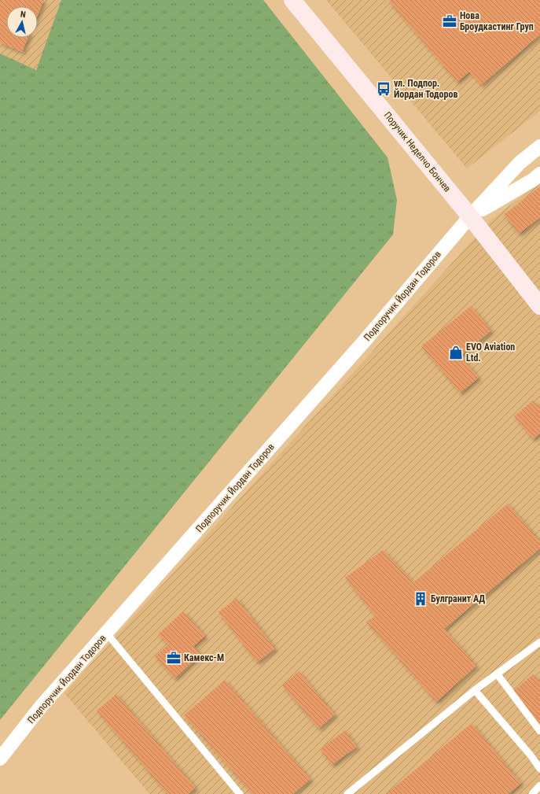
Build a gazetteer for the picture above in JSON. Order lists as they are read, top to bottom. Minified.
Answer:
{"streets":{"street":["Поручик Неделчо Бончев","Подпоручик Йордан Тодоров"]},"crossings":[["Поручик Неделчо Бончев","Подпоручик Йордан Тодоров"]],"places":{"office":["Нова Броудкастинг Груп","Камекс-М"],"bus stop":["ул. Подпор. Йордан Тодоров"],"shop":["EVO Aviation Ltd."],"building":["Булгранит АД"]},"north":"top"}
